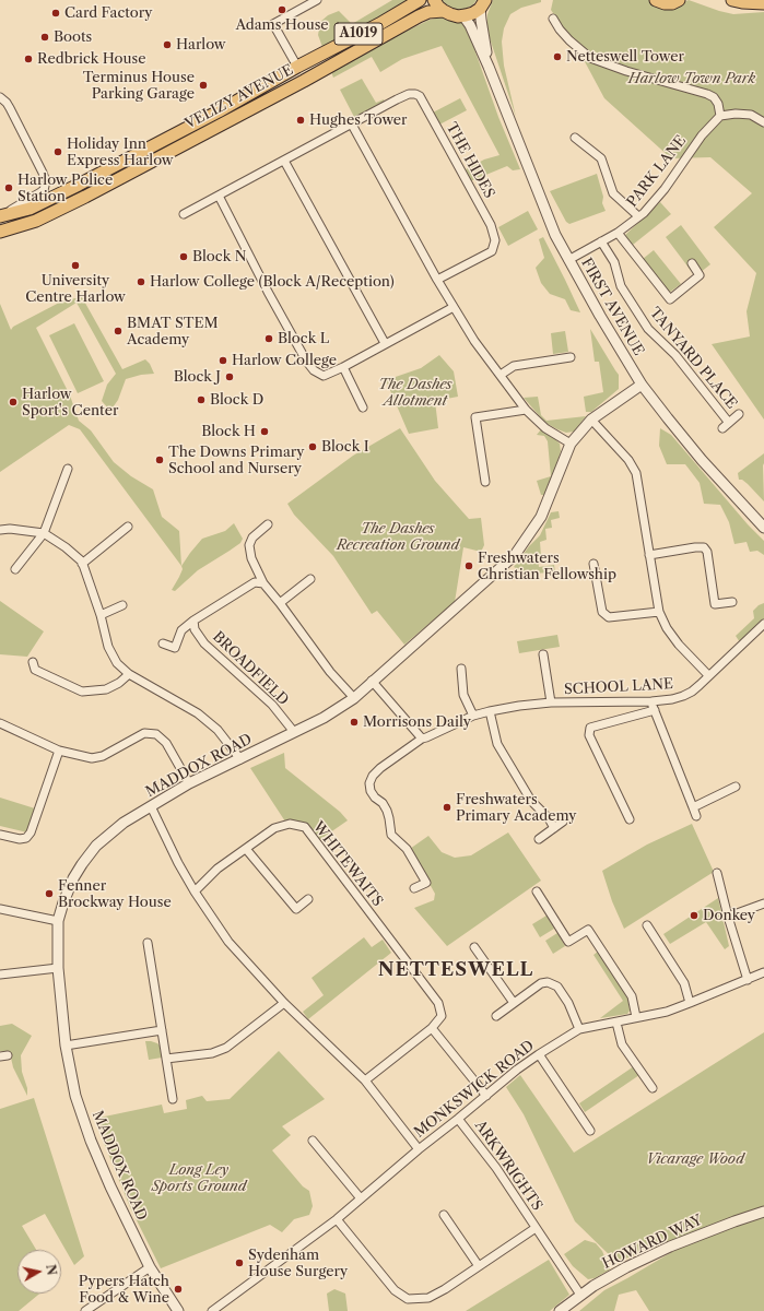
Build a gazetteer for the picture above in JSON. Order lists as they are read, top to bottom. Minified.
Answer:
{"streets":{"main road":["A1019","VELIZY AVENUE"],"street":["THE HIDES","PARK LANE","FIRST AVENUE","TANYARD PLACE","BROADFIELD","SCHOOL LANE","MADDOX ROAD","WHITEWAITS","MONKSWICK ROAD","ARKWRIGHTS","HOWARD WAY"]},"crossings":[["PARK LANE","FIRST AVENUE"],["PARK LANE","TANYARD PLACE"],["FIRST AVENUE","MADDOX ROAD"],["BROADFIELD","MADDOX ROAD"],["MONKSWICK ROAD","ARKWRIGHTS"],["ARKWRIGHTS","HOWARD WAY"]],"districts":["NETTESWELL"],"parks":["Harlow Town Park","The Dashes Allotment","The Dashes Recreation Ground","Vicarage Wood","Long Ley Sports Ground"],"places":["Adams House","Card Factory","Boots","Harlow","Netteswell Tower","Redbrick House","Terminus House Parking Garage","Hughes Tower","Holiday Inn Express Harlow","Harlow Police Station","Block N","University Centre Harlow","Harlow College (Block A/Reception)","BMAT STEM Academy","Block L","Harlow College","Block J","Block D","Harlow Sport's Center","Block H","Block I","The Downs Primary School and Nursery","Freshwaters Christian Fellowship","Morrisons Daily","Freshwaters Primary Academy","Fenner Brockway House","Donkey","Sydenham House Surgery","Pypers Hatch Food & Wine"],"north":"right"}
